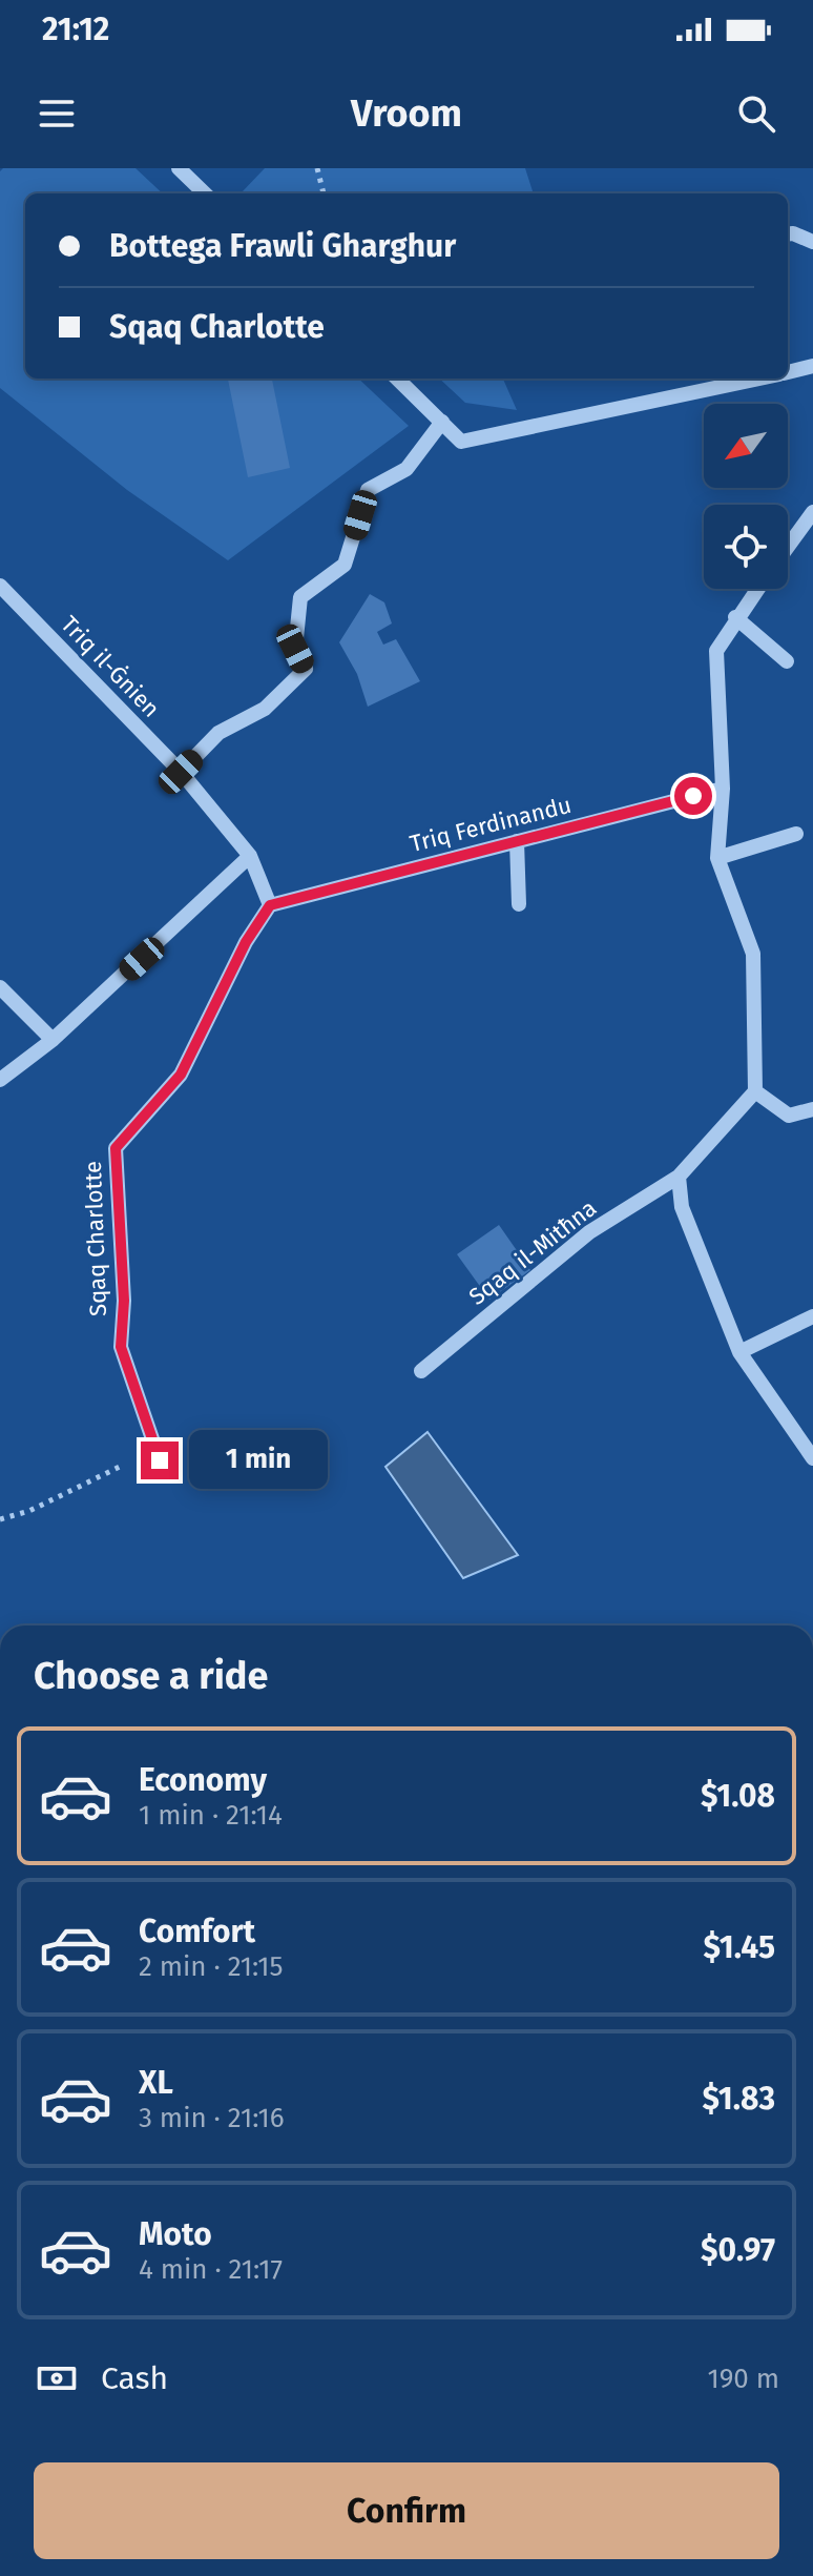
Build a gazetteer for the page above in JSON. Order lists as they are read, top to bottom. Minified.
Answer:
{"streets":{"street":["Triq il-Ġnien","Triq Ferdinandu","Sqaq Charlotte","Sqaq il-Mitħna"]},"crossings":[["Triq il-Ġnien","Triq Ferdinandu"],["Triq il-Ġnien","Sqaq Charlotte"],["Triq Ferdinandu","Sqaq Charlotte"]],"north":"bottom left","page":{"status":"21:12","header":"Vroom","banner":["Bottega Frawli Gharghur","Sqaq Charlotte"],"bubble":"1 min","heading":"Choose a ride","list":[{"name":"Economy","note":"1 min · 21:14","value":"$1.08"},{"name":"Comfort","note":"2 min · 21:15","value":"$1.45"},{"name":"XL","note":"3 min · 21:16","value":"$1.83"},{"name":"Moto","note":"4 min · 21:17","value":"$0.97"}],"pay":["Cash","190 m"],"buttons":"Confirm"}}
